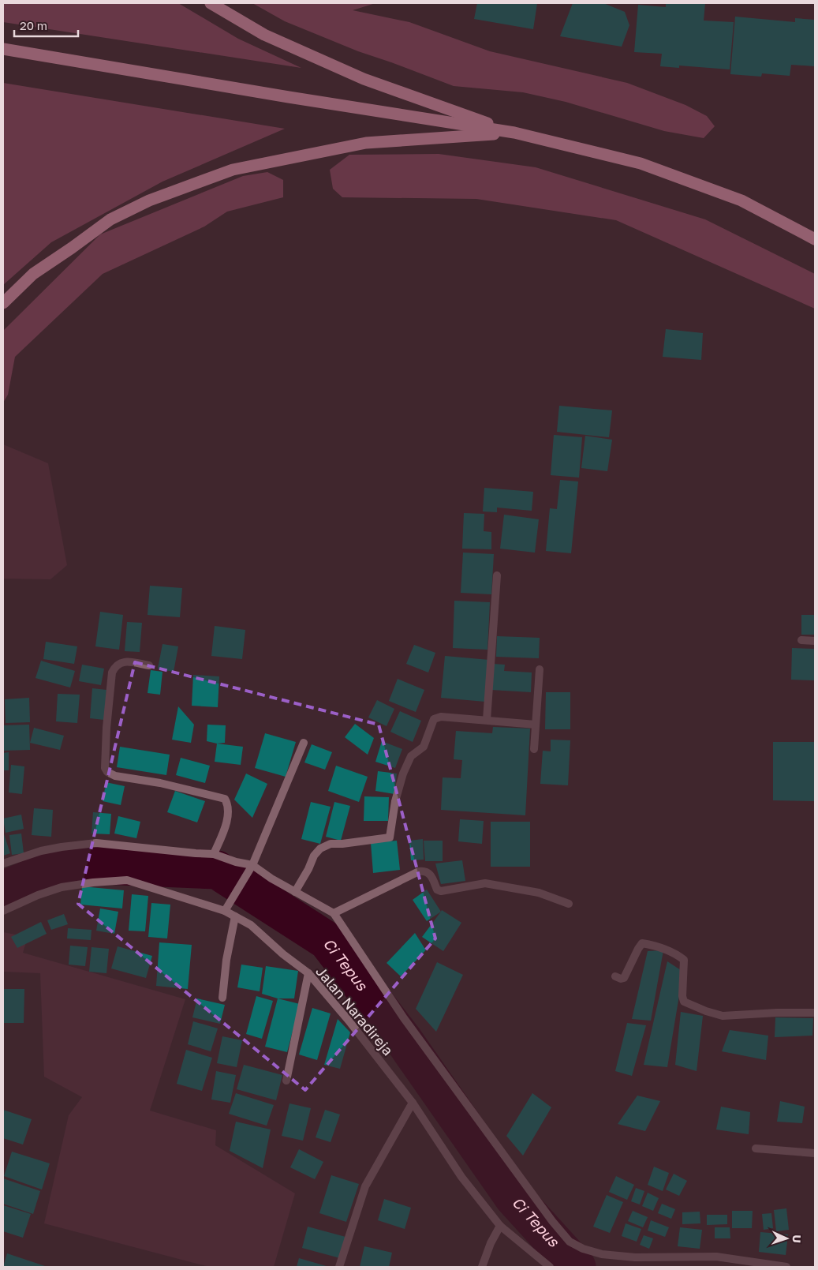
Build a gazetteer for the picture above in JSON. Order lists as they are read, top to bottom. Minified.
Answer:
{"streets":{"street":["Jalan Naradireja"]},"water":["Ci Tepus"],"scale_bar":"20 m","north":"right"}
